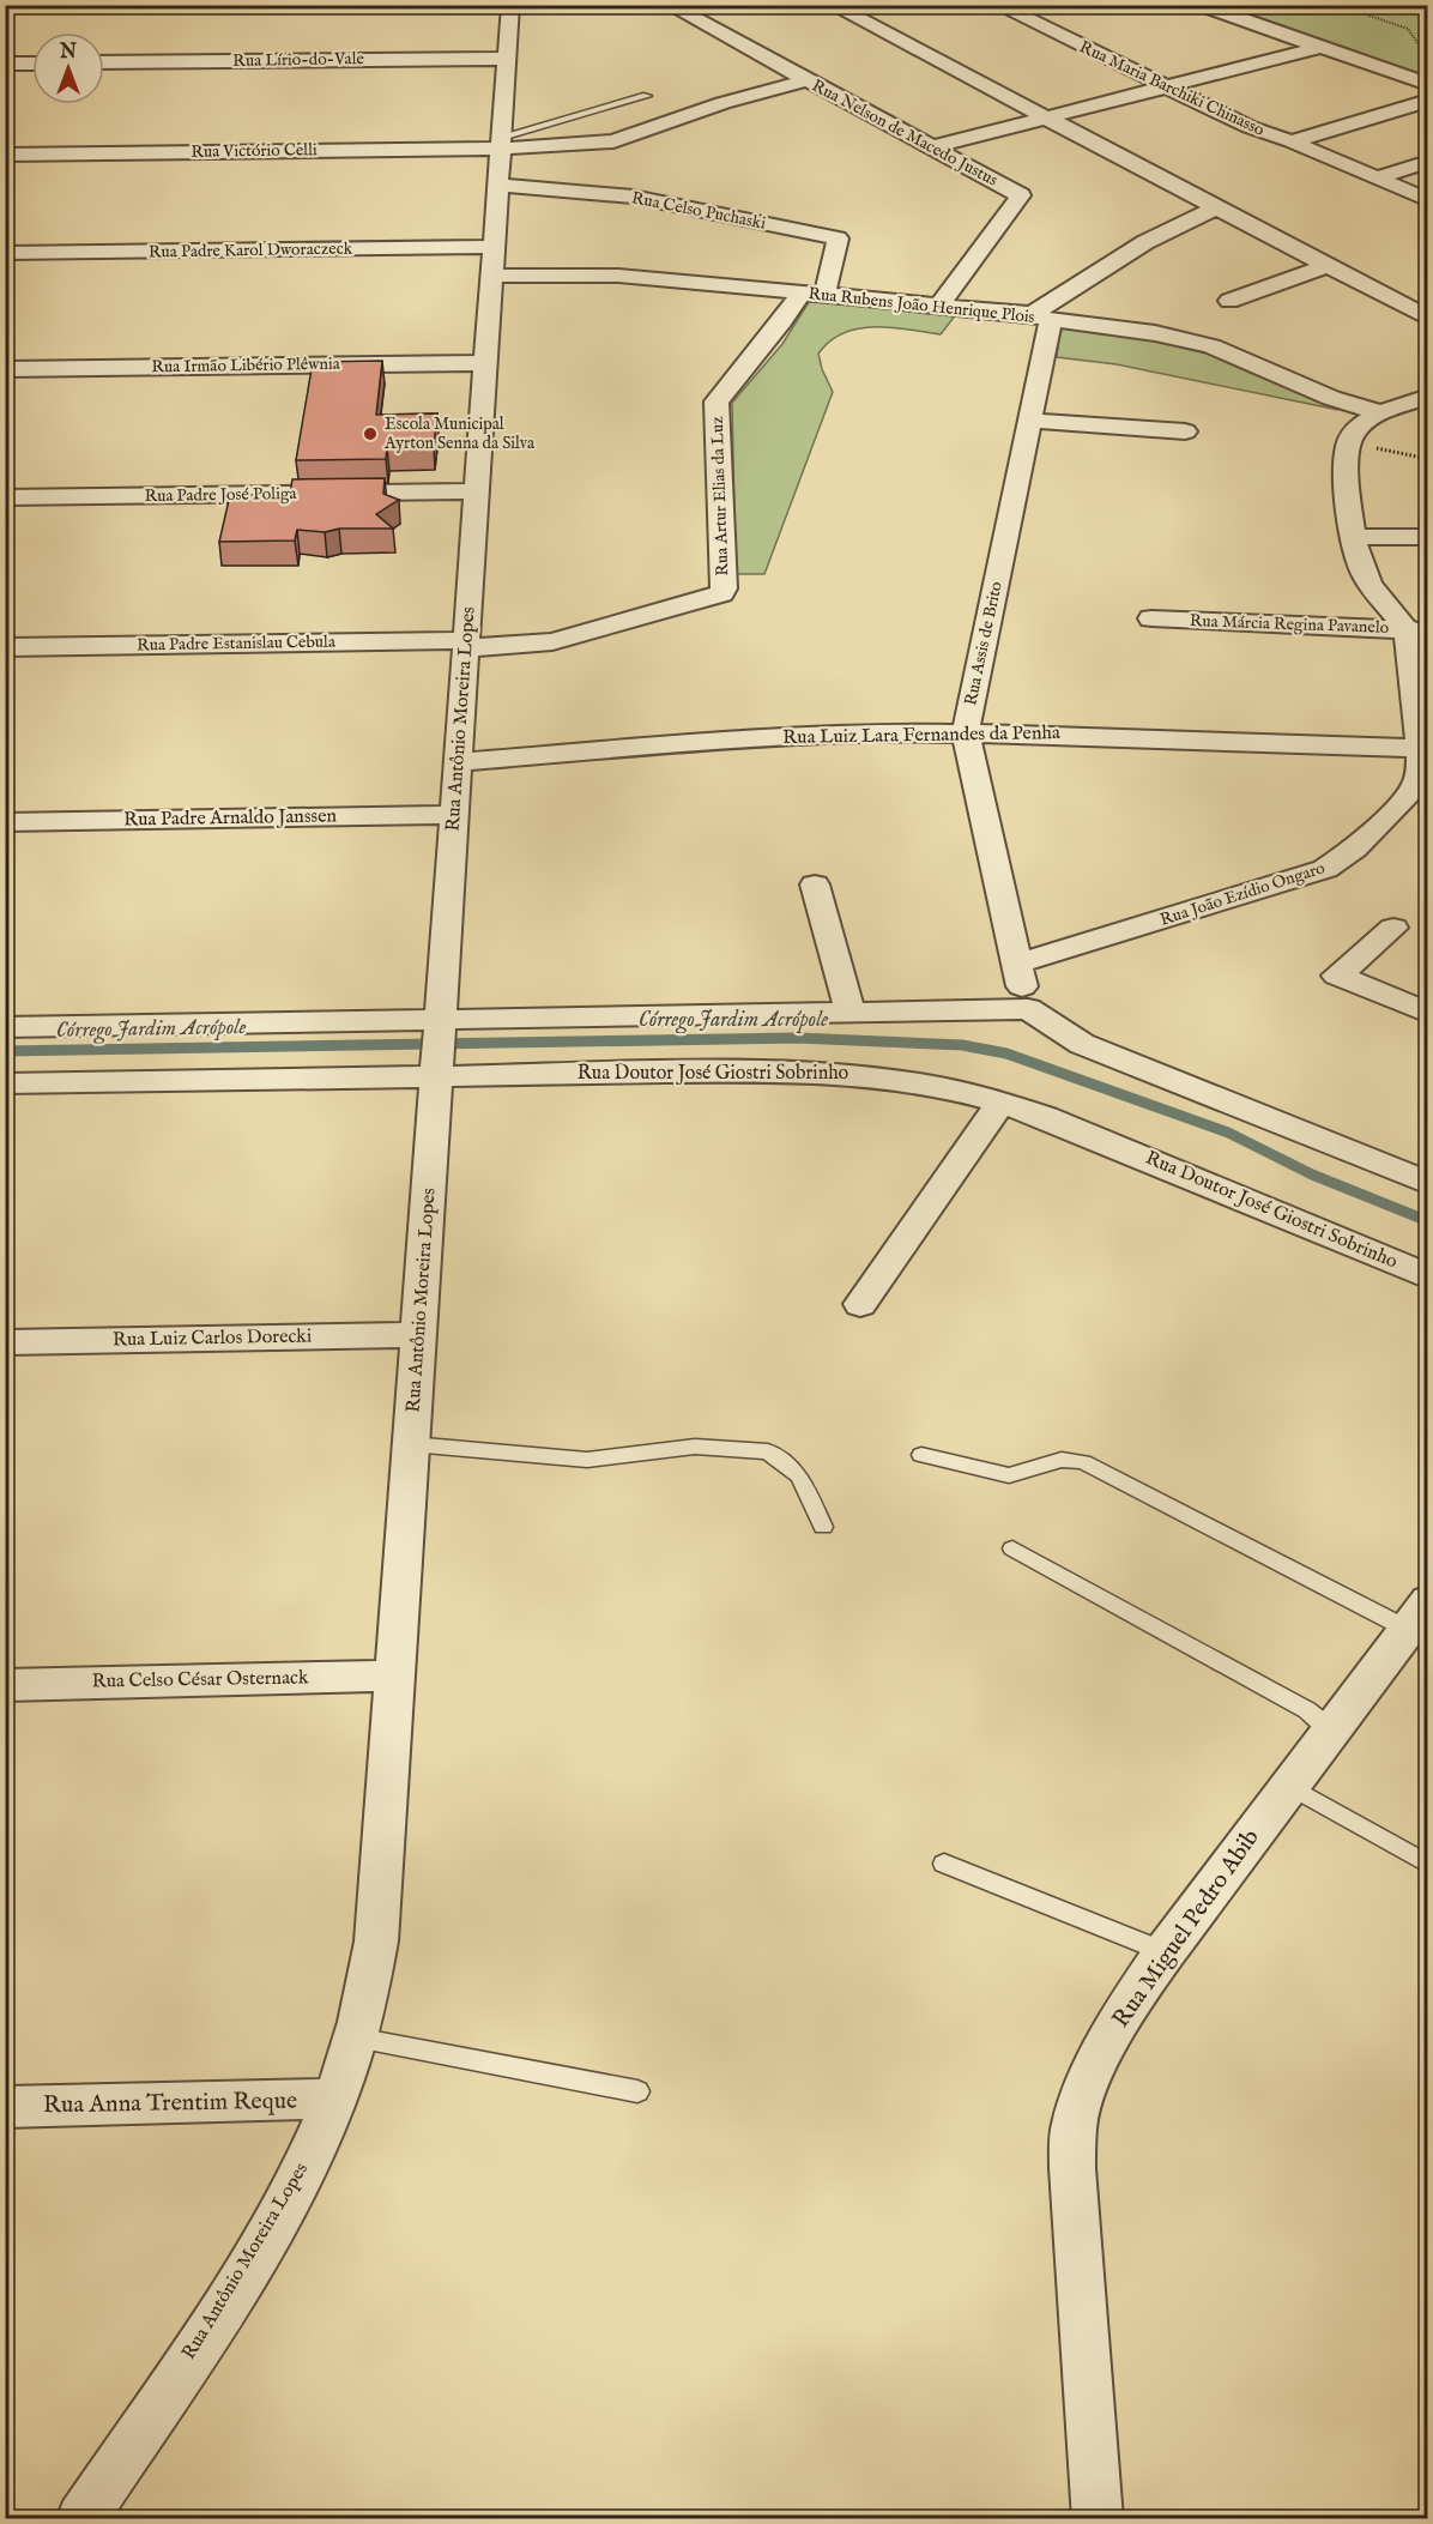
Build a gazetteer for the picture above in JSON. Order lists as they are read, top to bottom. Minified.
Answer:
{"streets":{"street":["Rua Lírio-do-Vale","Rua Maria Barchiki Chinasso","Rua Nelson de Macedo Justus","Rua Victório Celli","Rua Celso Puchaski","Rua Padre Karol Dworaczeck","Rua Rubens João Henrique Plois","Rua Irmão Libério Plêwnia","Rua Padre José Poliga","Rua Artur Elias da Luz","Rua Márcia Regina Pavanelo","Rua Padre Estanislau Cebula","Rua Assis de Brito","Rua Antônio Moreira Lopes","Rua Luiz Lara Fernandes da Penha","Rua Padre Arnaldo Janssen","Rua João Ezídio Ongaro","Rua Doutor José Giostri Sobrinho","Rua Luiz Carlos Dorecki","Rua Celso César Osternack","Rua Miguel Pedro Abib","Rua Anna Trentim Reque"]},"crossings":[["Rua Lírio-do-Vale","Rua Antônio Moreira Lopes"],["Rua Nelson de Macedo Justus","Rua Victório Celli"],["Rua Nelson de Macedo Justus","Rua Rubens João Henrique Plois"],["Rua Victório Celli","Rua Antônio Moreira Lopes"],["Rua Celso Puchaski","Rua Rubens João Henrique Plois"],["Rua Celso Puchaski","Rua Artur Elias da Luz"],["Rua Celso Puchaski","Rua Antônio Moreira Lopes"],["Rua Padre Karol Dworaczeck","Rua Antônio Moreira Lopes"],["Rua Rubens João Henrique Plois","Rua Artur Elias da Luz"],["Rua Rubens João Henrique Plois","Rua Assis de Brito"],["Rua Rubens João Henrique Plois","Rua Antônio Moreira Lopes"],["Rua Irmão Libério Plêwnia","Rua Antônio Moreira Lopes"],["Rua Padre José Poliga","Rua Antônio Moreira Lopes"],["Rua Artur Elias da Luz","Rua Padre Estanislau Cebula"],["Rua Artur Elias da Luz","Rua Antônio Moreira Lopes"],["Rua Márcia Regina Pavanelo","Rua João Ezídio Ongaro"],["Rua Padre Estanislau Cebula","Rua Antônio Moreira Lopes"],["Rua Assis de Brito","Rua Luiz Lara Fernandes da Penha"],["Rua Assis de Brito","Rua João Ezídio Ongaro"],["Rua Antônio Moreira Lopes","Rua Luiz Lara Fernandes da Penha"],["Rua Antônio Moreira Lopes","Rua Padre Arnaldo Janssen"],["Rua Antônio Moreira Lopes","Rua Doutor José Giostri Sobrinho"],["Rua Antônio Moreira Lopes","Rua Luiz Carlos Dorecki"],["Rua Antônio Moreira Lopes","Rua Celso César Osternack"],["Rua Antônio Moreira Lopes","Rua Anna Trentim Reque"],["Rua Luiz Lara Fernandes da Penha","Rua João Ezídio Ongaro"]],"water":["Córrego Jardim Acrópole"],"places":["Escola Municipal Ayrton Senna da Silva"],"north":"top"}
